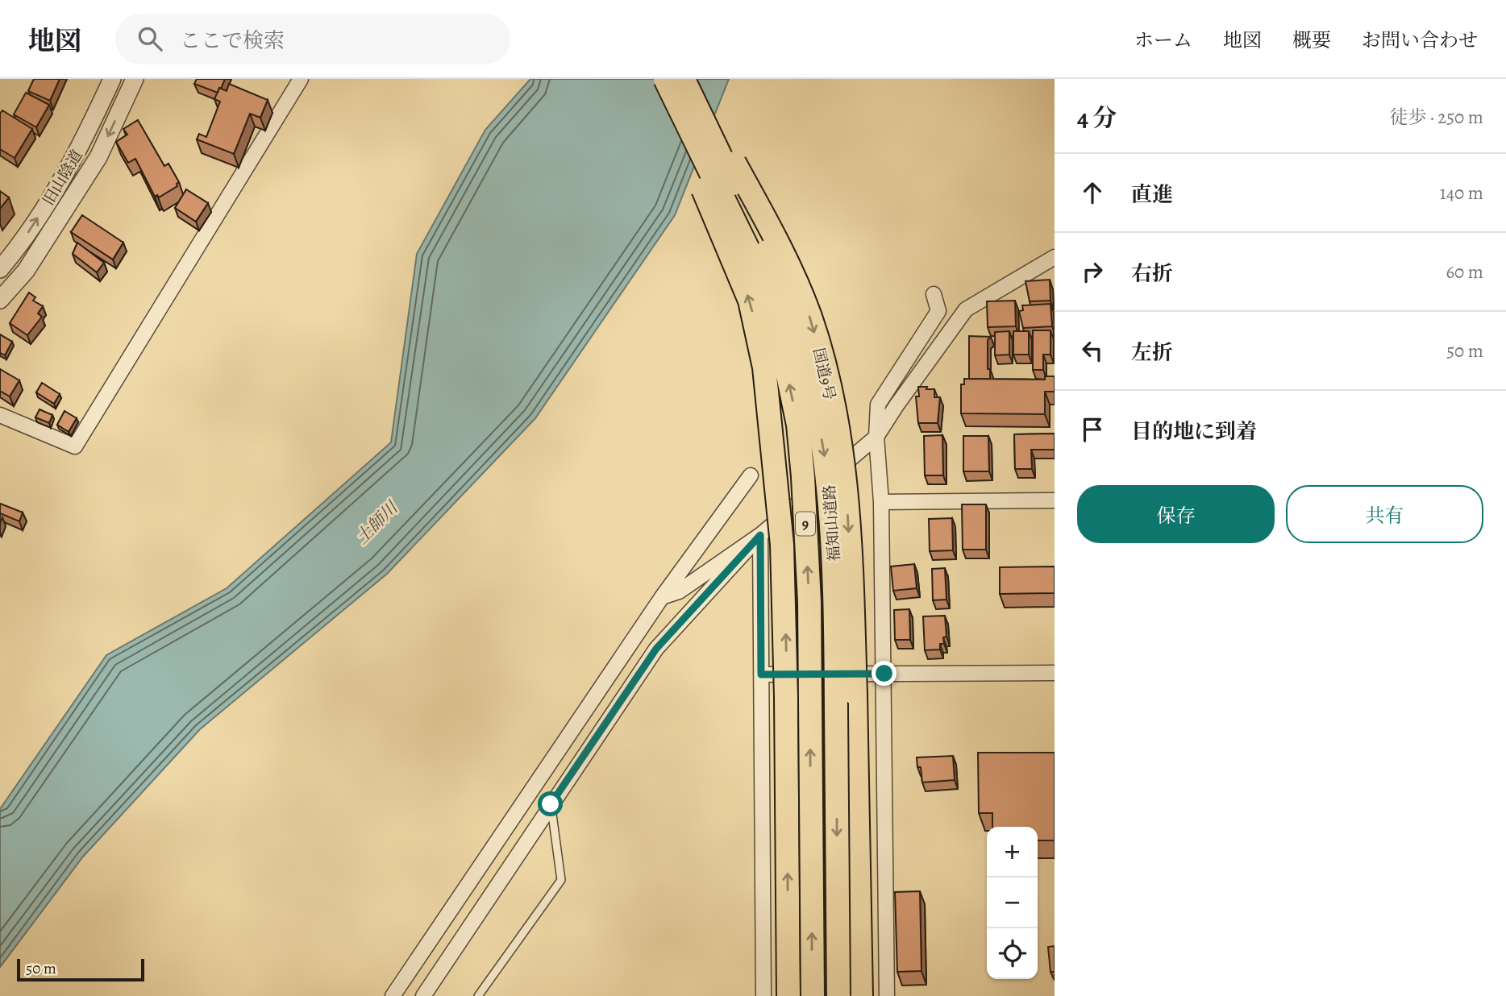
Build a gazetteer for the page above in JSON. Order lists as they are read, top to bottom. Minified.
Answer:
{"streets":{"highway":["国道9号","福知山道路","9"],"street":["旧山陰道"]},"crossings":[["国道9号","福知山道路"],["国道9号","9"],["福知山道路","9"]],"water":["土師川"],"scale_bar":"50 m","page":{"header":"地図","search":"ここで検索","nav":["ホーム","地図","概要","お問い合わせ"],"heading":["4 分","徒歩 · 250 m"],"list":[["直進","140 m"],["右折","60 m"],["左折","50 m"],"目的地に到着"],"buttons":["保存","共有"],"map_buttons":["+","−"],"scale":"50 m"}}
